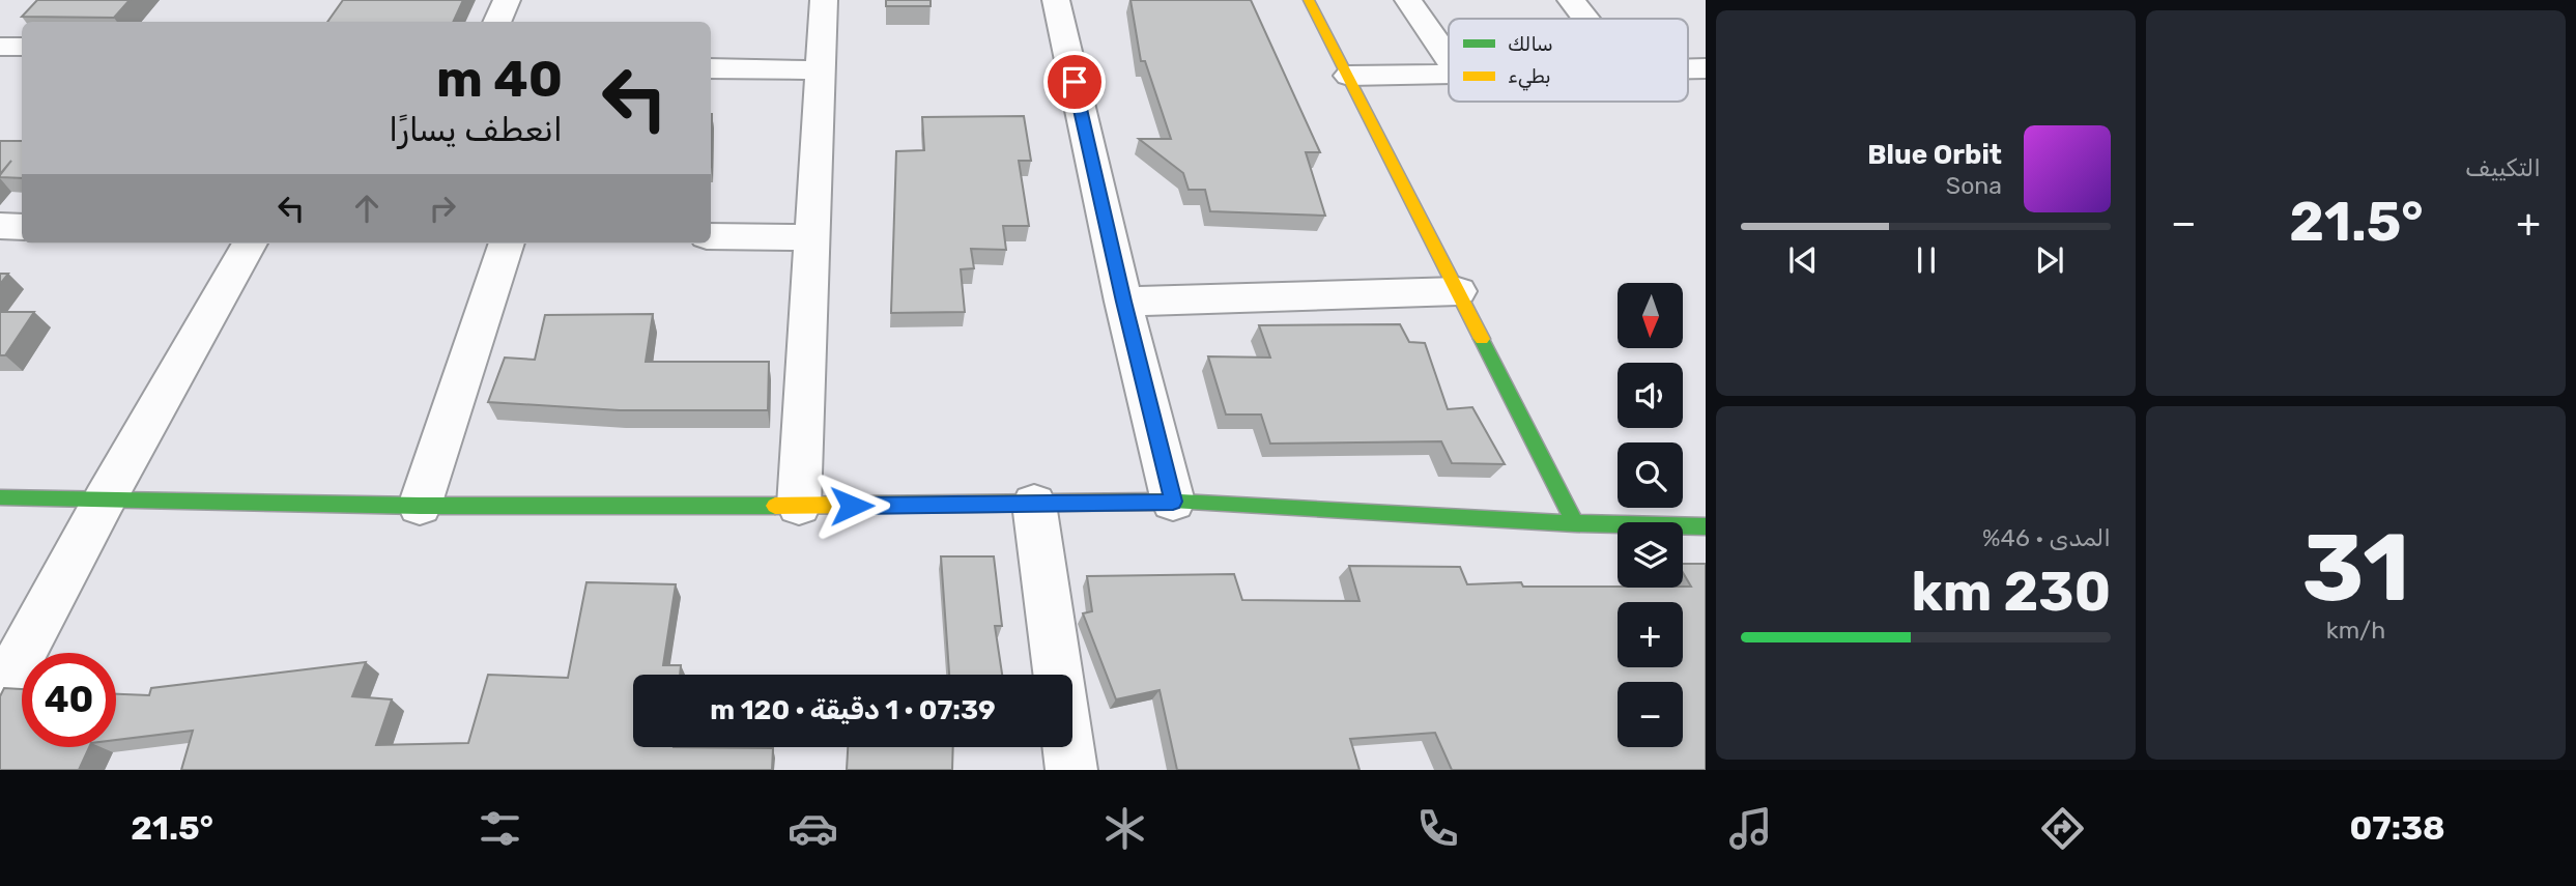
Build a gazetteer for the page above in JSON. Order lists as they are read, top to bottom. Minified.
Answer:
{"legend":["سالك","بطيء"],"north":"bottom","page":{"tile":["التكييف",["31","km/h"],["المدى · 46%","230 km"]],"turn":["40 m","انعطف يسارًا"],"song":["Blue Orbit","Sona"],"heat":["−","21.5°","+"],"map_buttons":["+","−"],"limit":"40","trip":"07:39 · 1 دقيقة · 120 m","tabs":["07:38","21.5°"]}}
